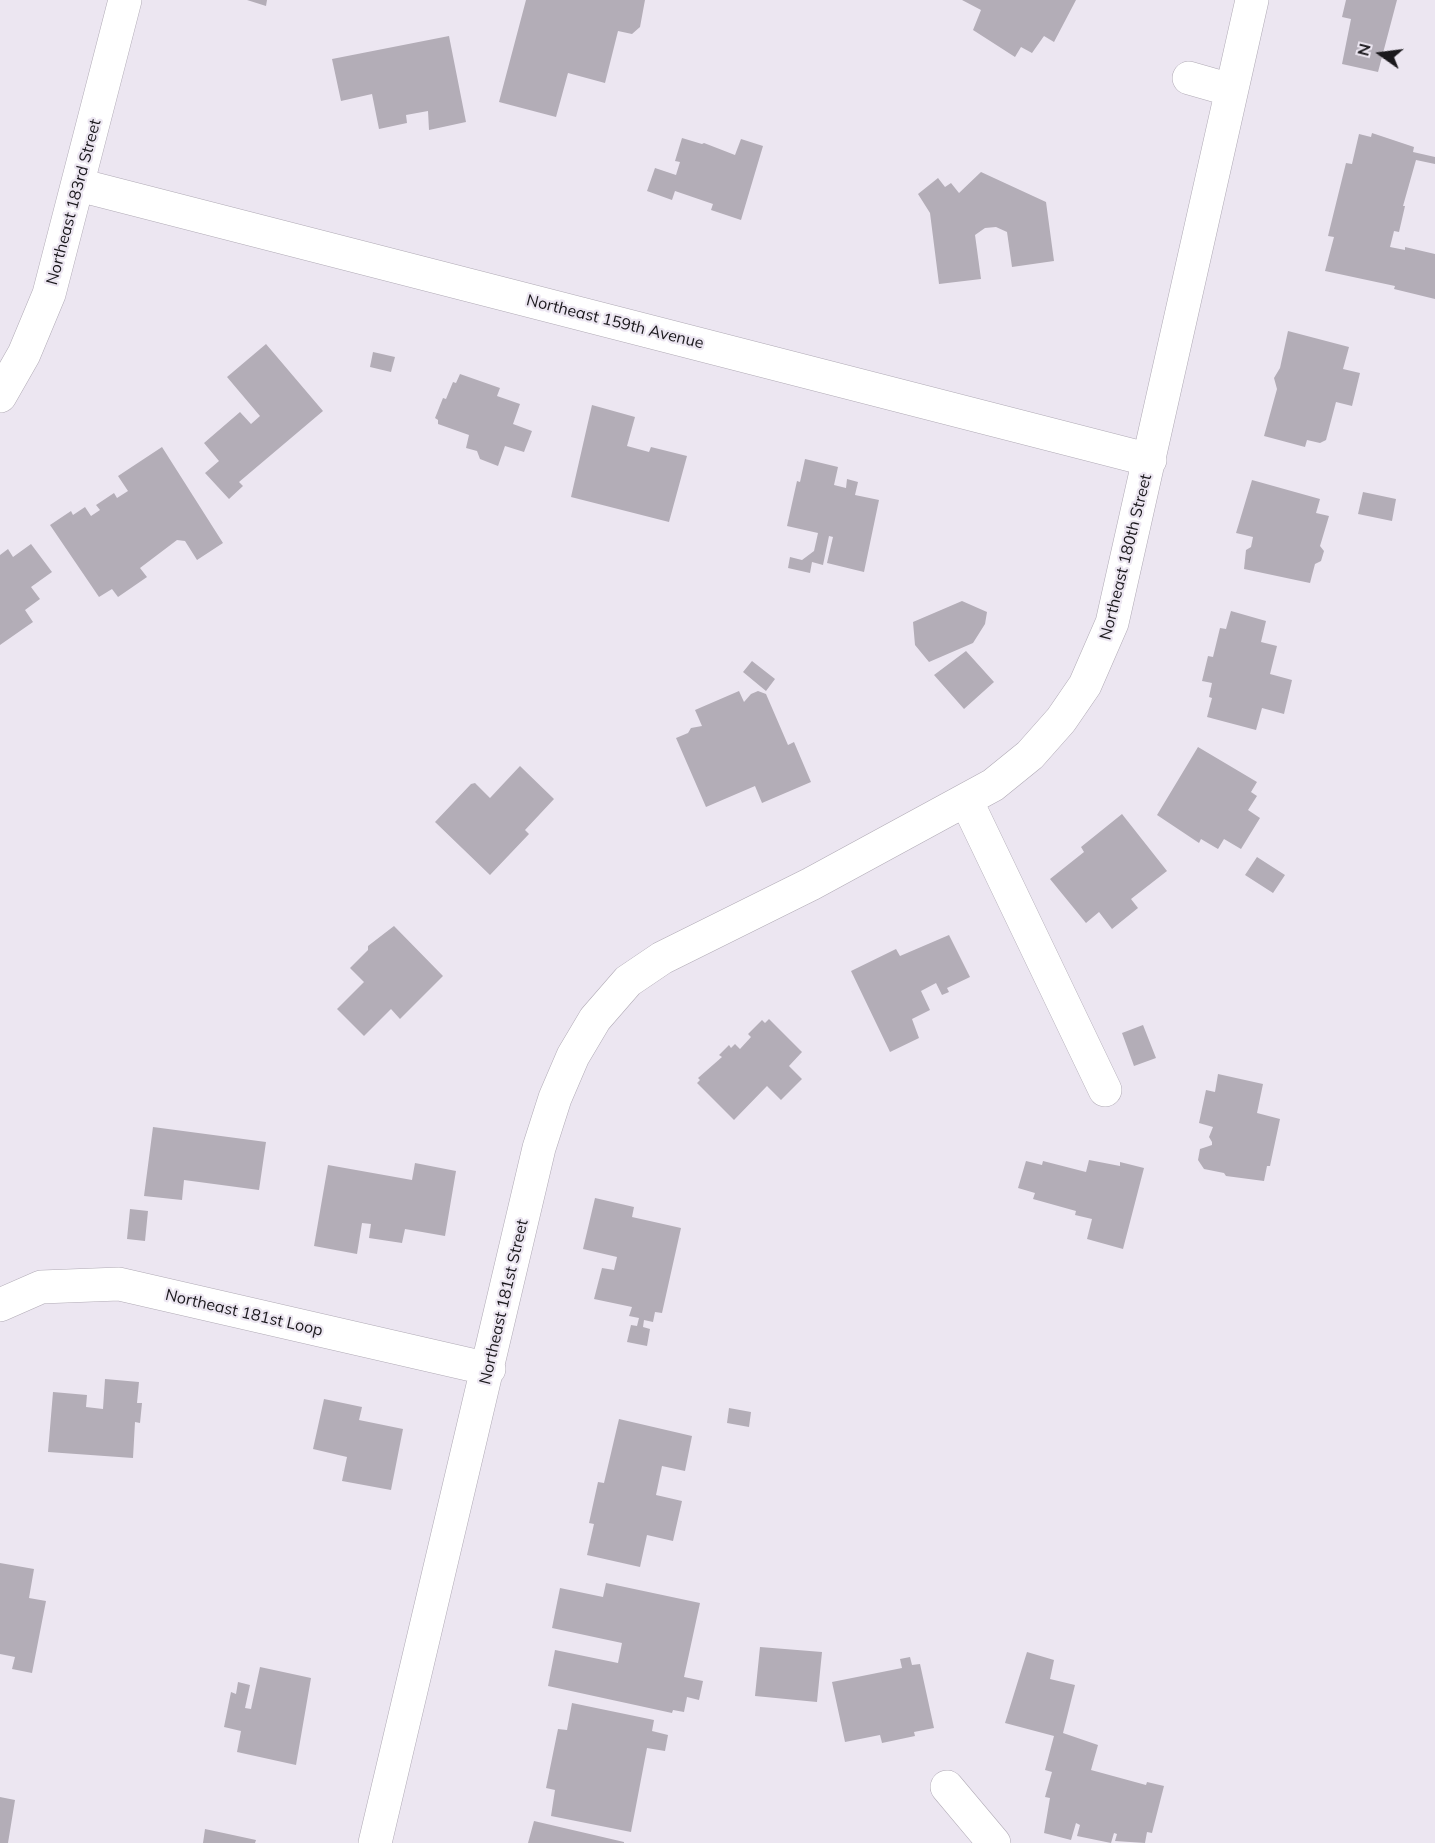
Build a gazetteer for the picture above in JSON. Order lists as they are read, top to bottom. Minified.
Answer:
{"streets":{"street":["Northeast 183rd Street","Northeast 159th Avenue","Northeast 180th Street","Northeast 181st Street","Northeast 181st Loop"]},"crossings":[["Northeast 183rd Street","Northeast 159th Avenue"],["Northeast 159th Avenue","Northeast 180th Street"],["Northeast 180th Street","Northeast 181st Street"],["Northeast 181st Street","Northeast 181st Loop"]],"north":"left"}
